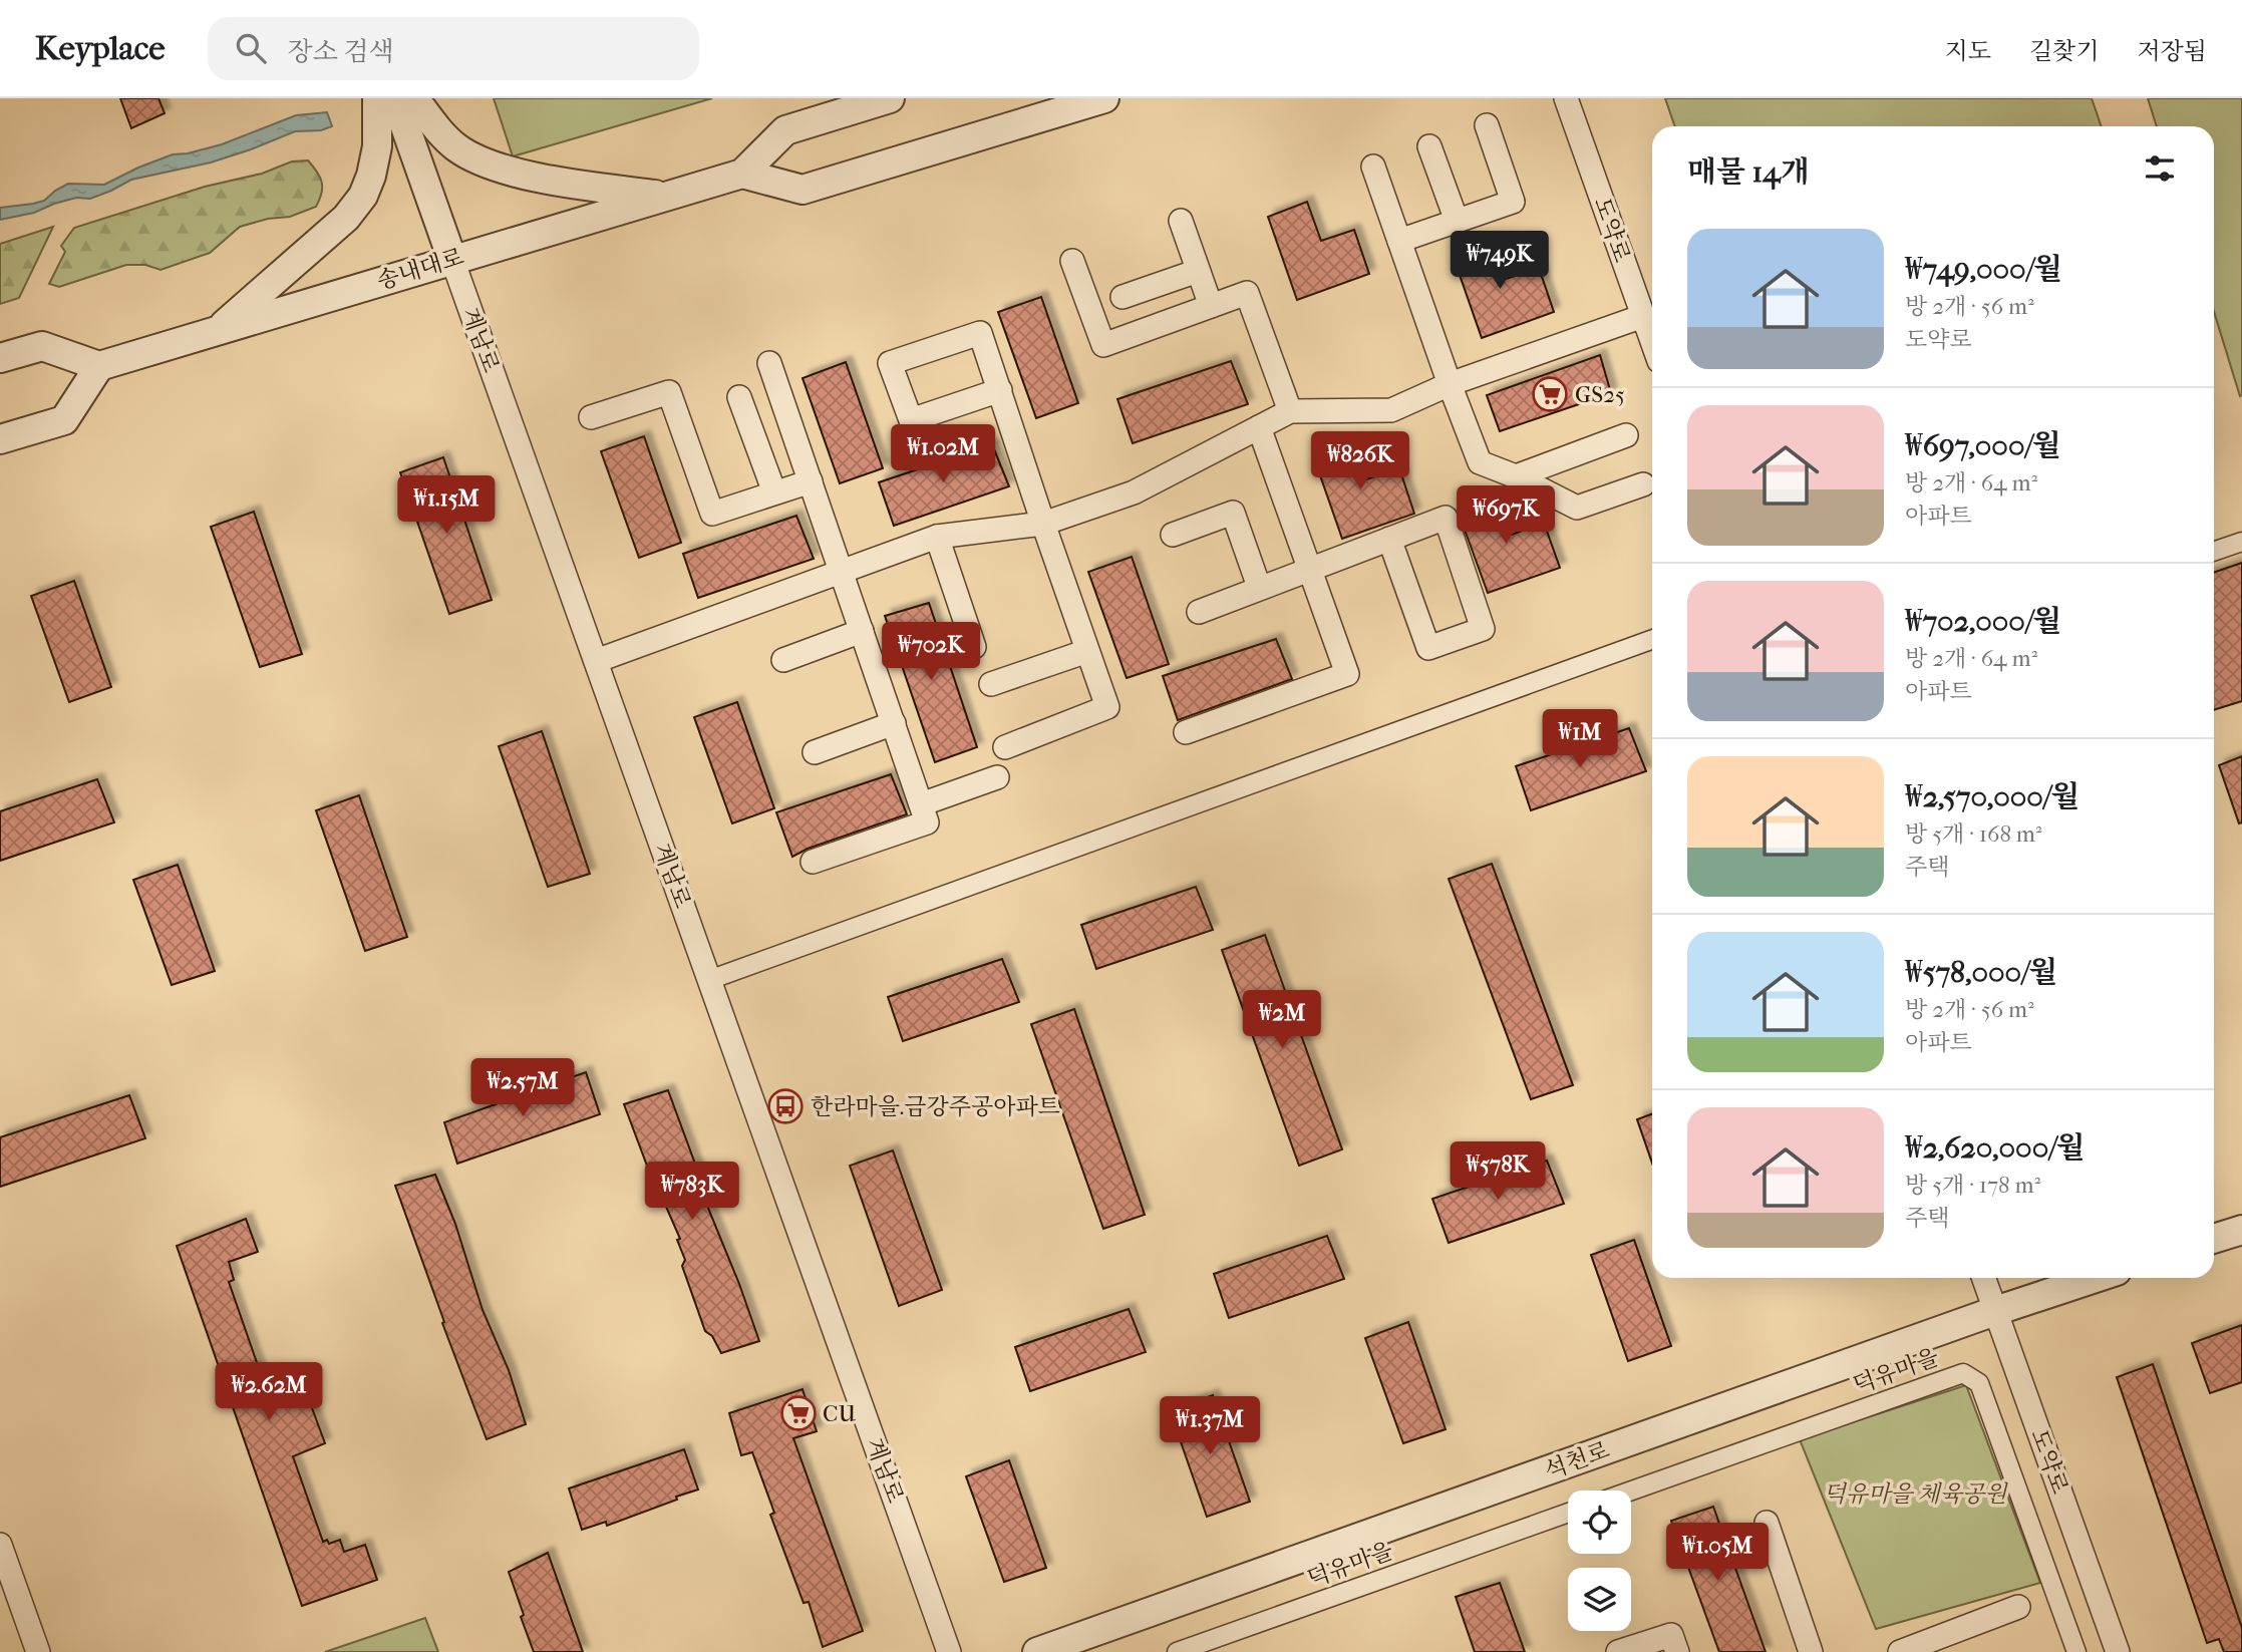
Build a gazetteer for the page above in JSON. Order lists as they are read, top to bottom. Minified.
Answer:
{"streets":{"street":["도약로","송내대로","계남로","덕유마을","석천로"]},"crossings":[["도약로","석천로"],["송내대로","계남로"]],"parks":["덕유마을 체육공원"],"places":{"supermarket":["GS25","CU"],"bus stop":["한라마을.금강주공아파트"]},"page":{"header":"Keyplace","search":"장소 검색","nav":["지도","길찾기","저장됨"],"heading":"매물 14개","list":[{"name":"₩749,000/월","note":"방 2개 · 56 m² · 도약로"},{"name":"₩697,000/월","note":"방 2개 · 64 m² · 아파트"},{"name":"₩702,000/월","note":"방 2개 · 64 m² · 아파트"},{"name":"₩2,570,000/월","note":"방 5개 · 168 m² · 주택"},{"name":"₩578,000/월","note":"방 2개 · 56 m² · 아파트"},{"name":"₩2,620,000/월","note":"방 5개 · 178 m² · 주택"}],"price":["₩749K","₩1.02M","₩826K","₩1.15M","₩697K","₩702K","₩1M","₩2M","₩2.57M","₩578K","₩783K","₩2.62M","₩1.37M","₩1.05M"]}}
